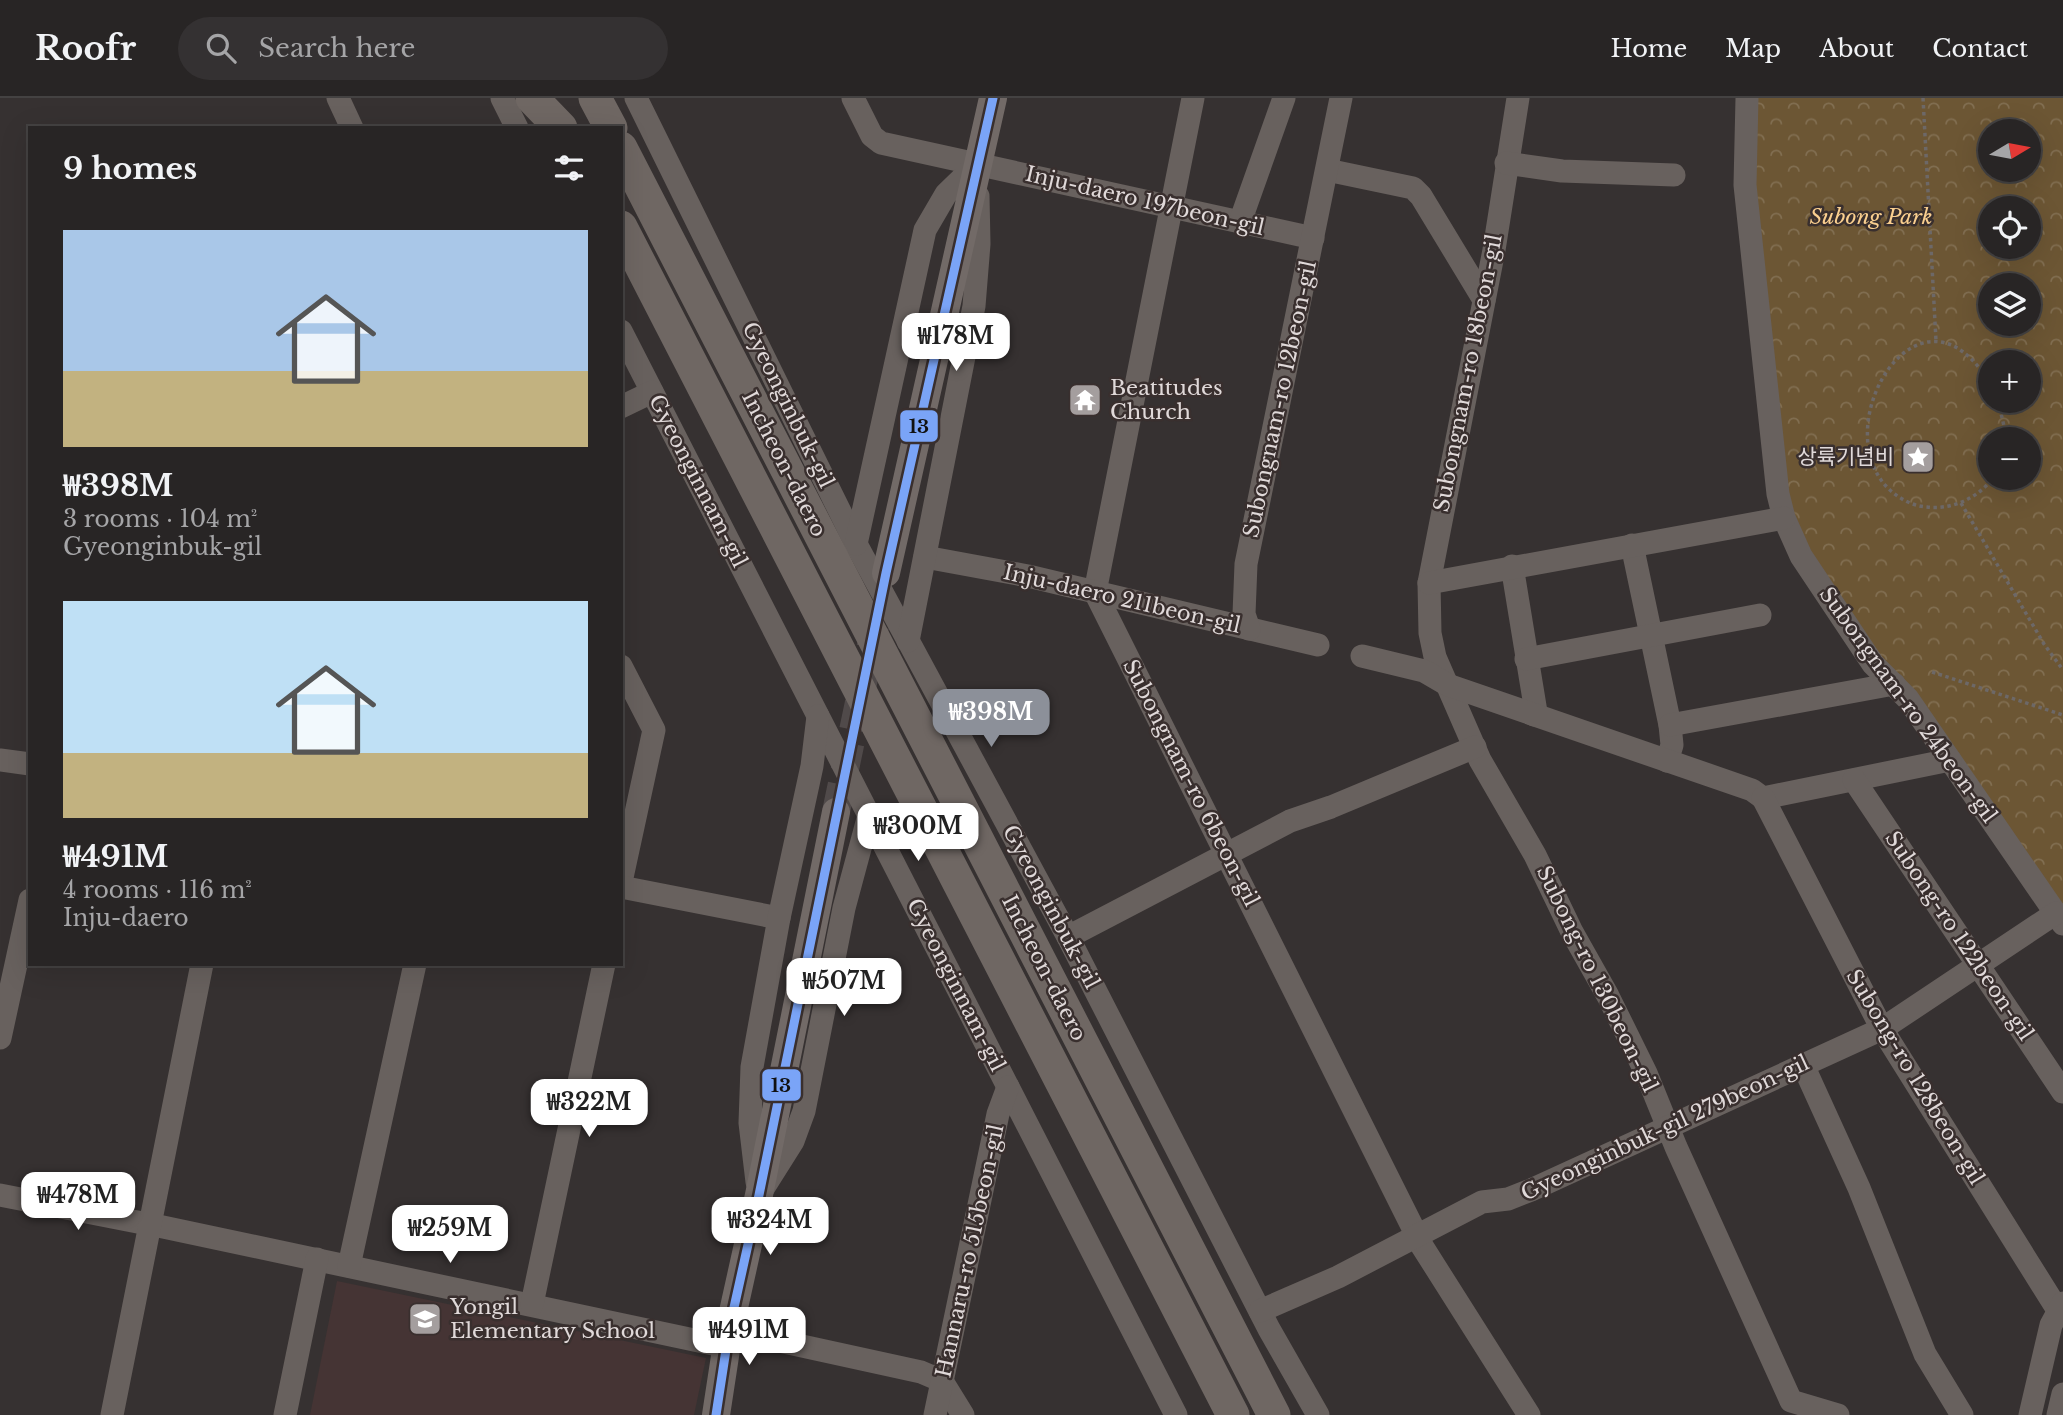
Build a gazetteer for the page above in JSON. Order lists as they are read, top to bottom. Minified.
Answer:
{"streets":{"highway":["Incheon-daero"],"street":["Inju-daero 197beon-gil","Subongnam-ro 18beon-gil","Subongnam-ro 12beon-gil","Gyeonginbuk-gil","Gyeonginnam-gil","Inju-daero 211beon-gil","Subongnam-ro 24beon-gil","Subongnam-ro 6beon-gil","Subong-ro 122beon-gil","Subong-ro 130beon-gil","Subong-ro 128beon-gil","Gyeonginbuk-gil 279beon-gil","Hannaru-ro 515beon-gil"]},"crossings":[["Inju-daero 197beon-gil","Subongnam-ro 12beon-gil"],["Subongnam-ro 18beon-gil","Subong-ro 130beon-gil"],["Subongnam-ro 12beon-gil","Inju-daero 211beon-gil"],["Gyeonginbuk-gil","Gyeonginbuk-gil 279beon-gil"],["Gyeonginnam-gil","Hannaru-ro 515beon-gil"],["Inju-daero 211beon-gil","Subongnam-ro 6beon-gil"],["Subongnam-ro 24beon-gil","Gyeonginbuk-gil 279beon-gil"],["Subongnam-ro 6beon-gil","Gyeonginbuk-gil 279beon-gil"],["Subong-ro 122beon-gil","Gyeonginbuk-gil 279beon-gil"],["Subong-ro 130beon-gil","Gyeonginbuk-gil 279beon-gil"],["Subong-ro 128beon-gil","Gyeonginbuk-gil 279beon-gil"]],"parks":["Subong Park"],"places":{"temple":["Beatitudes Church"],"place":["상륙기념비"],"school or university":["Yongil Elementary School"]},"lines":["transit line 13"],"north":"right","page":{"header":"Roofr","search":"Search here","nav":["Home","Map","About","Contact"],"map_buttons":["+","−"],"heading":"9 homes","list":[{"name":"₩398M","note":"3 rooms · 104 m² · Gyeonginbuk-gil"},{"name":"₩491M","note":"4 rooms · 116 m² · Inju-daero"}],"price":["₩178M","₩398M","₩300M","₩507M","₩322M","₩478M","₩324M","₩259M","₩491M"]}}
